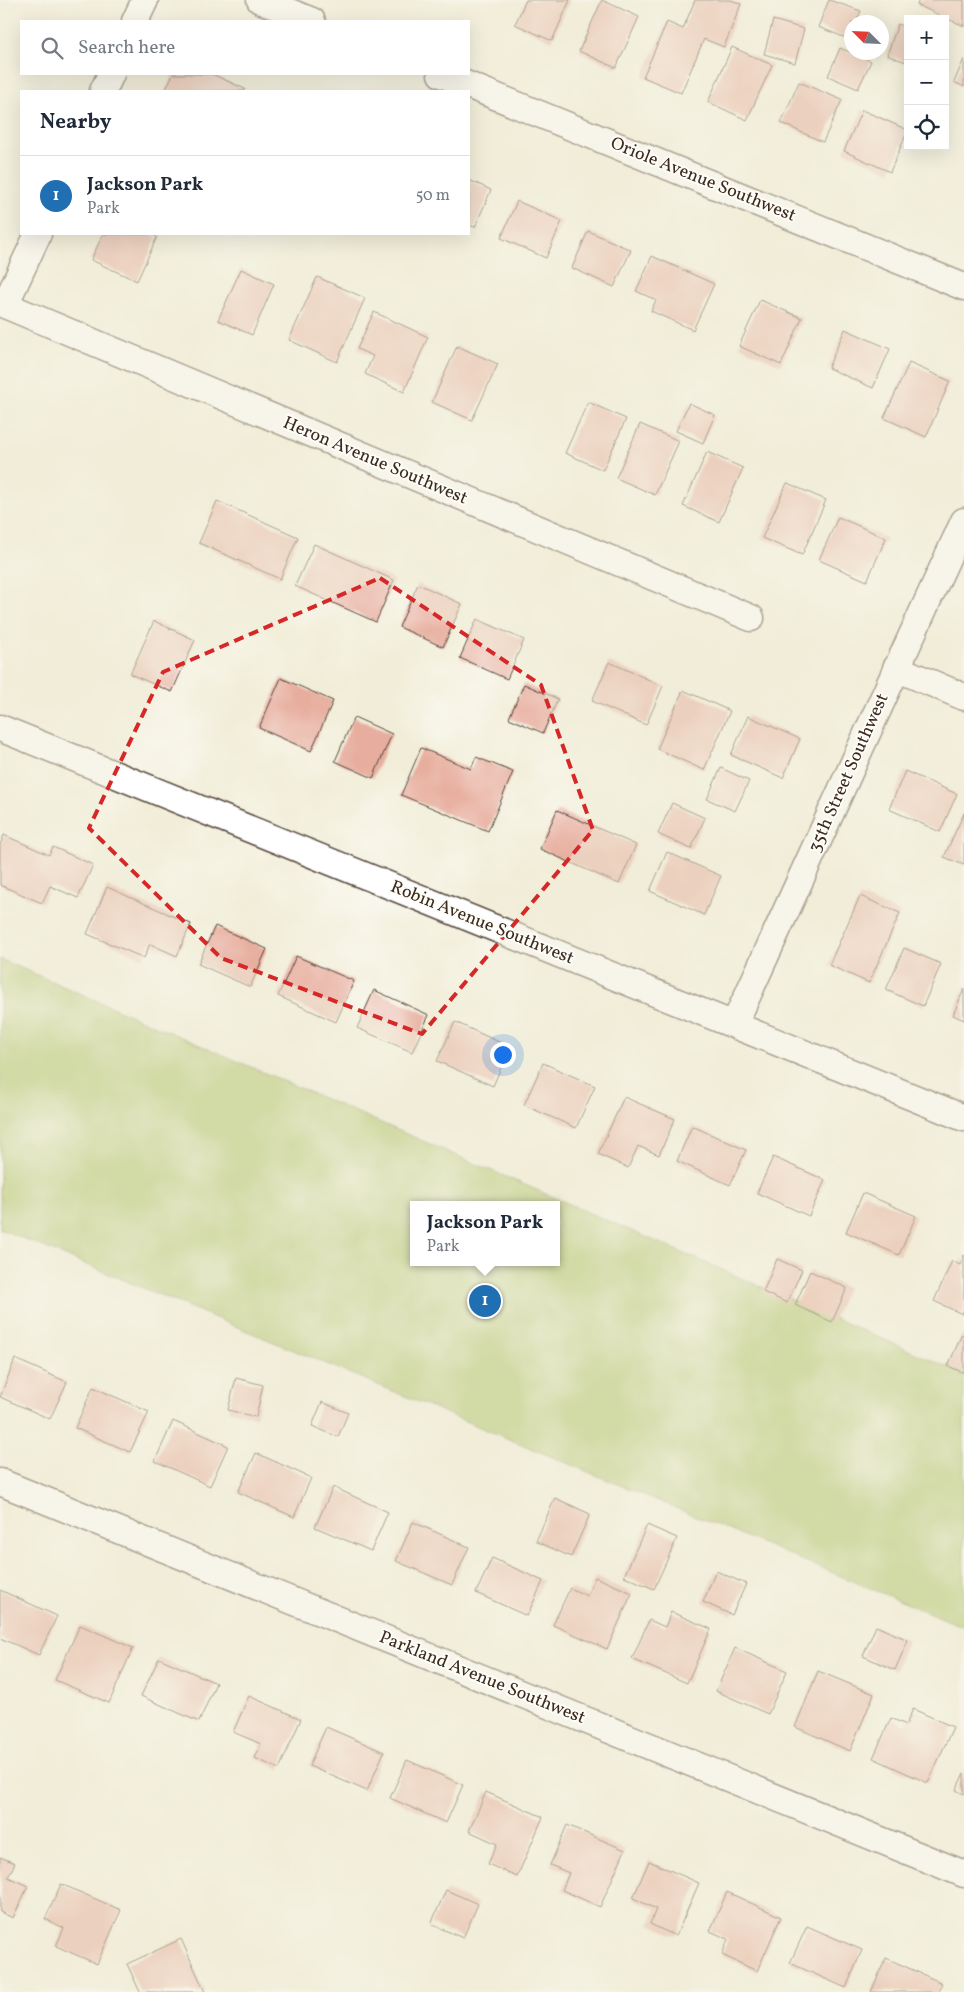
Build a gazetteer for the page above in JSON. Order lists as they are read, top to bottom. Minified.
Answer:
{"streets":{"street":["Oriole Avenue Southwest","Heron Avenue Southwest","35th Street Southwest","Robin Avenue Southwest","Parkland Avenue Southwest"]},"crossings":[["35th Street Southwest","Robin Avenue Southwest"]],"north":"top left","page":{"map_buttons":["+","−"],"search":"Search here","heading":"Nearby","list":[{"mark":"1","name":"Jackson Park","note":"Park","value":"50 m"}],"popup":["Jackson Park","Park"],"pins":"1"}}
